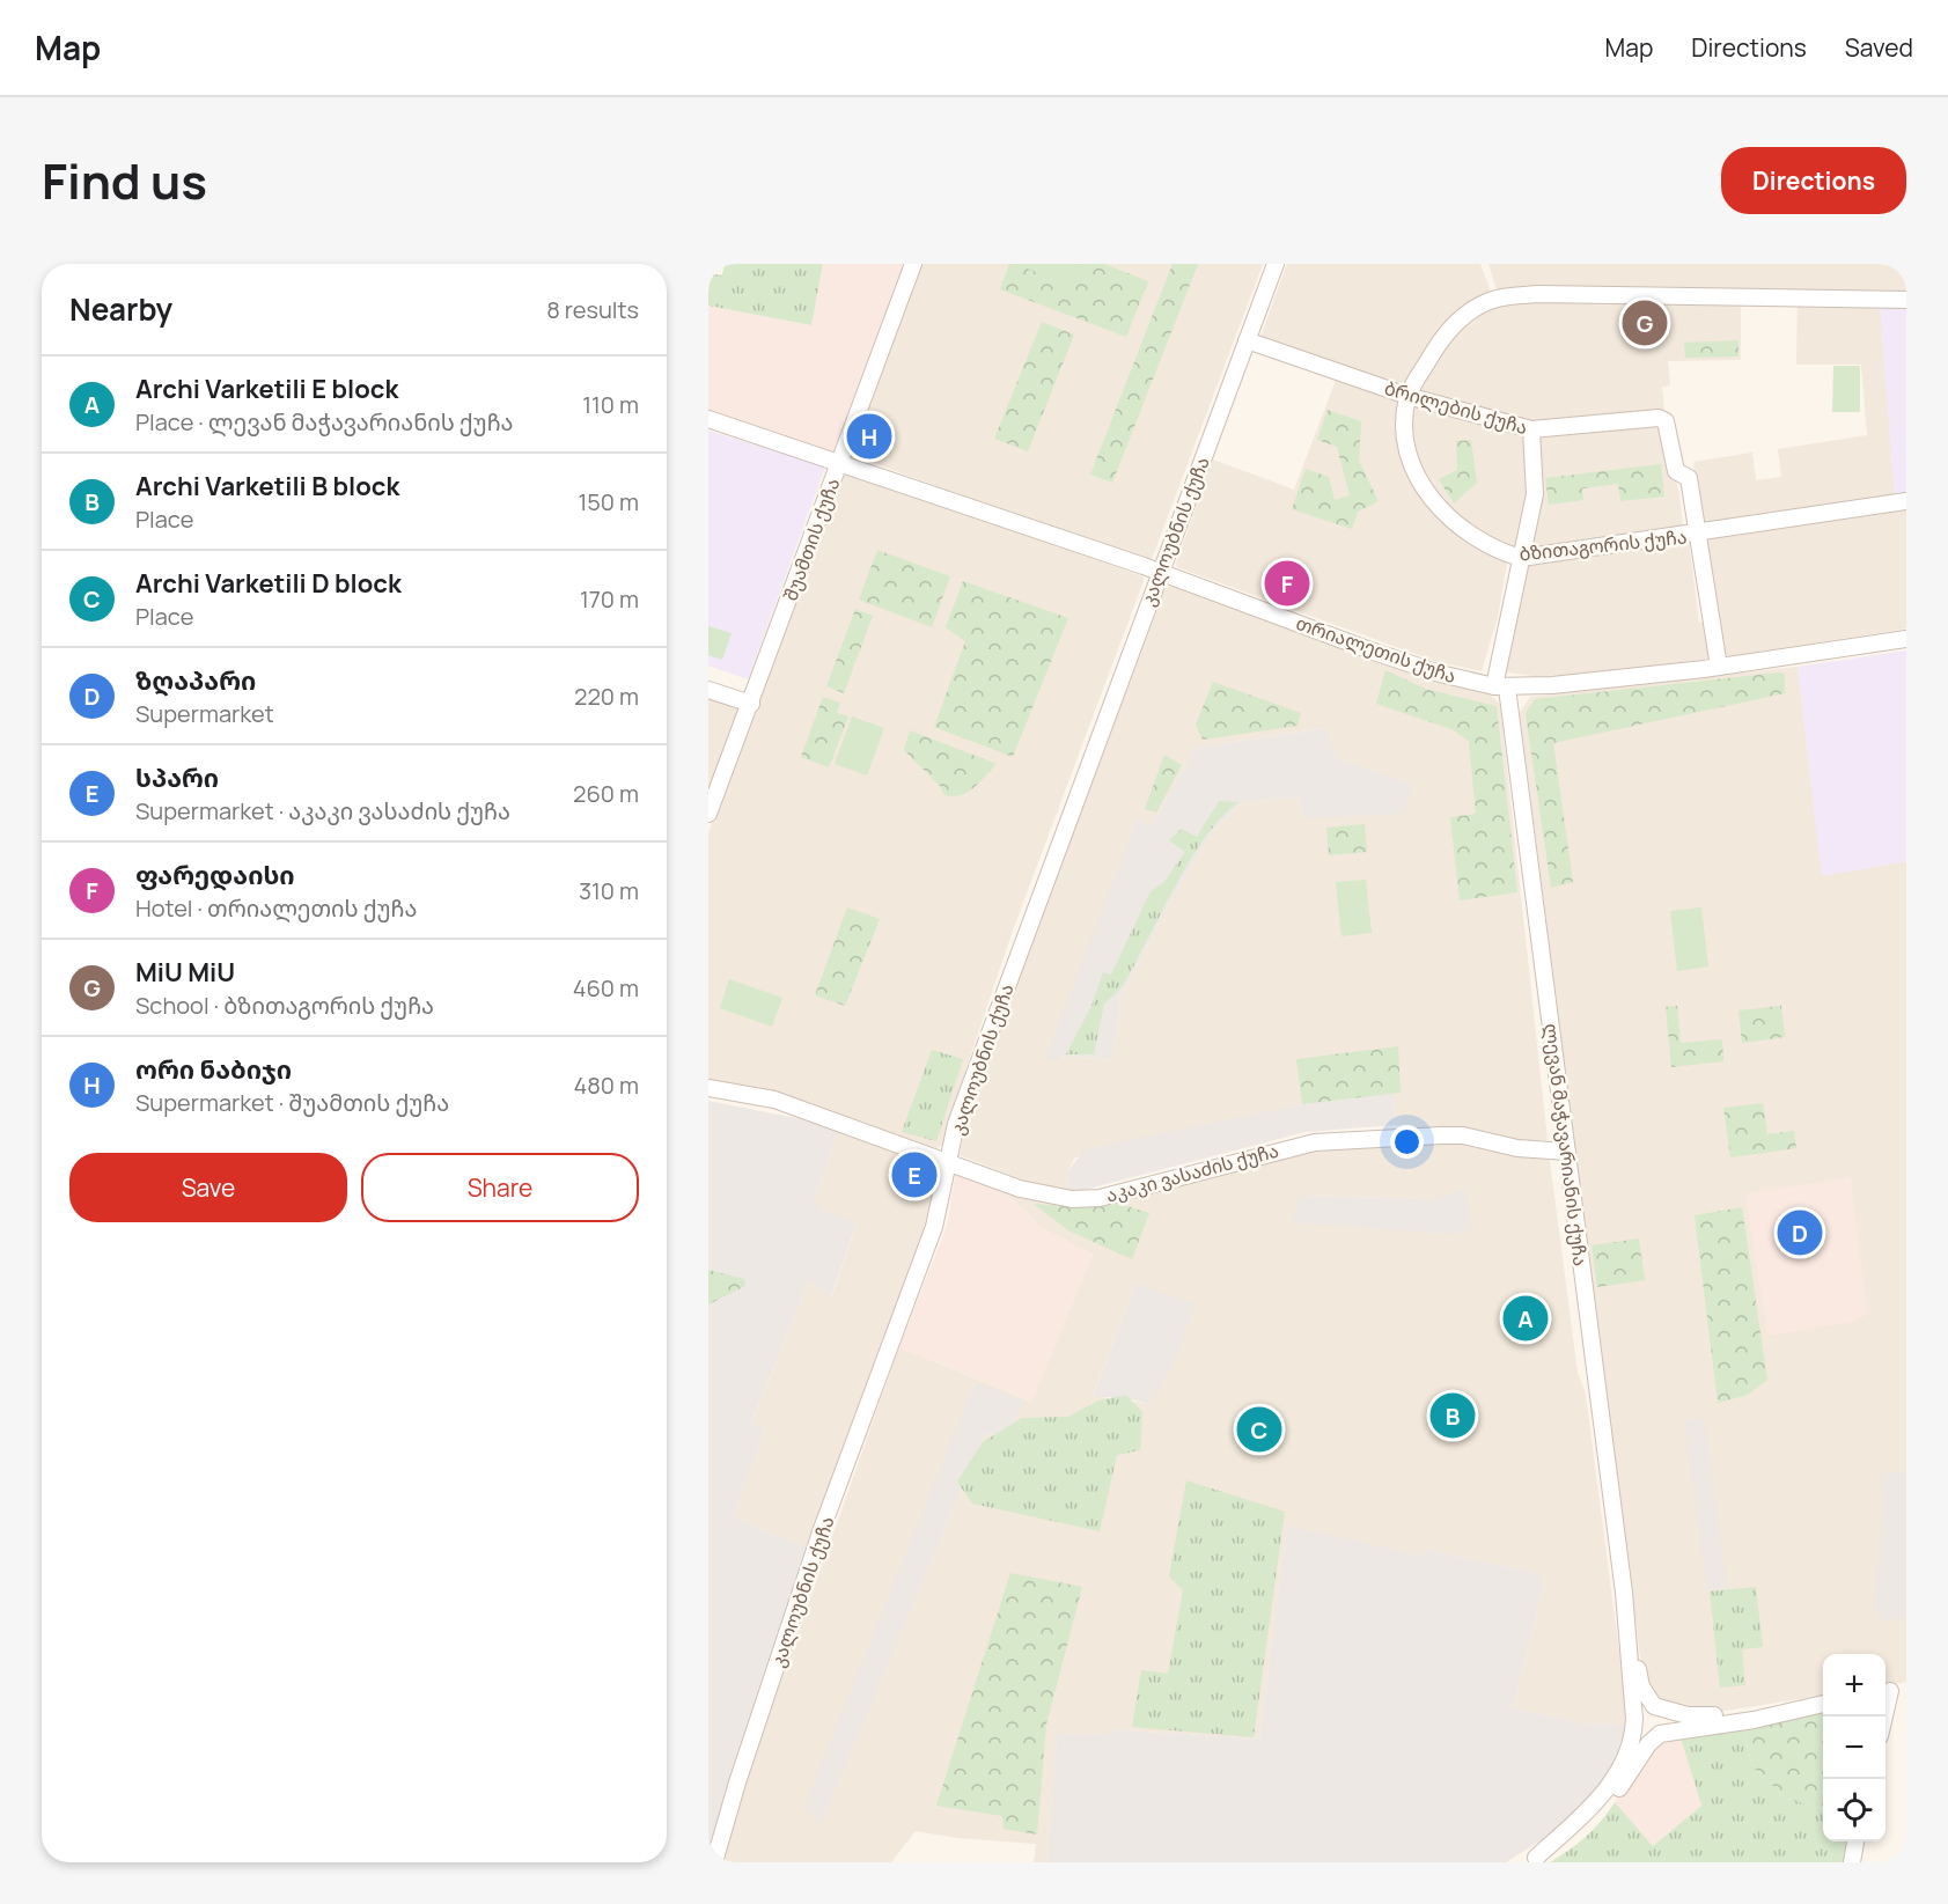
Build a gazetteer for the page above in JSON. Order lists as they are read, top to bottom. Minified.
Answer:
{"streets":{"street":["ბრილების ქუჩა","კალოუბნის ქუჩა","შუამთის ქუჩა","ბზითაგორის ქუჩა","თრიალეთის ქუჩა","ლევან მაჭავარიანის ქუჩა","აკაკი ვასაძის ქუჩა"]},"crossings":[["ბრილების ქუჩა","კალოუბნის ქუჩა"],["ბრილების ქუჩა","ბზითაგორის ქუჩა"],["ბრილების ქუჩა","თრიალეთის ქუჩა"],["ბრილების ქუჩა","ლევან მაჭავარიანის ქუჩა"],["კალოუბნის ქუჩა","თრიალეთის ქუჩა"],["კალოუბნის ქუჩა","აკაკი ვასაძის ქუჩა"],["შუამთის ქუჩა","თრიალეთის ქუჩა"],["ბზითაგორის ქუჩა","ლევან მაჭავარიანის ქუჩა"],["თრიალეთის ქუჩა","ლევან მაჭავარიანის ქუჩა"],["ლევან მაჭავარიანის ქუჩა","აკაკი ვასაძის ქუჩა"]],"page":{"header":"Map","nav":["Map","Directions","Saved"],"title":"Find us","buttons":["Directions",["Save","Share"]],"heading":["Nearby","8 results"],"pins":["G","H","F","E","D","A","B","C"],"list":[{"mark":"A","name":"Archi Varketili E block","note":"Place · ლევან მაჭავარიანის ქუჩა","value":"110 m"},{"mark":"B","name":"Archi Varketili B block","note":"Place","value":"150 m"},{"mark":"C","name":"Archi Varketili D block","note":"Place","value":"170 m"},{"mark":"D","name":"ზღაპარი","note":"Supermarket","value":"220 m"},{"mark":"E","name":"სპარი","note":"Supermarket · აკაკი ვასაძის ქუჩა","value":"260 m"},{"mark":"F","name":"ფარედაისი","note":"Hotel · თრიალეთის ქუჩა","value":"310 m"},{"mark":"G","name":"MiU MiU","note":"School · ბზითაგორის ქუჩა","value":"460 m"},{"mark":"H","name":"ორი ნაბიჯი","note":"Supermarket · შუამთის ქუჩა","value":"480 m"}],"map_buttons":["+","−"]}}
